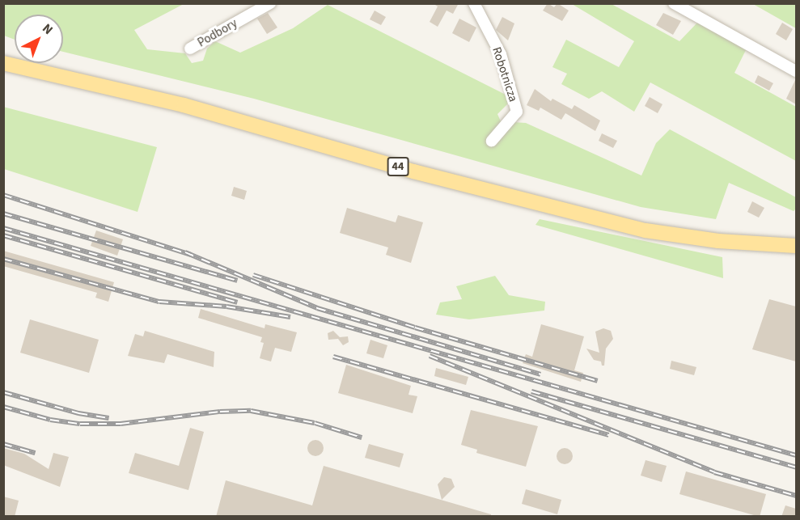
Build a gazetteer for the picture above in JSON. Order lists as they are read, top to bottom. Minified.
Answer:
{"streets":{"main road":["44"],"street":["Podbory","Robotnicza"]},"north":"top right"}
